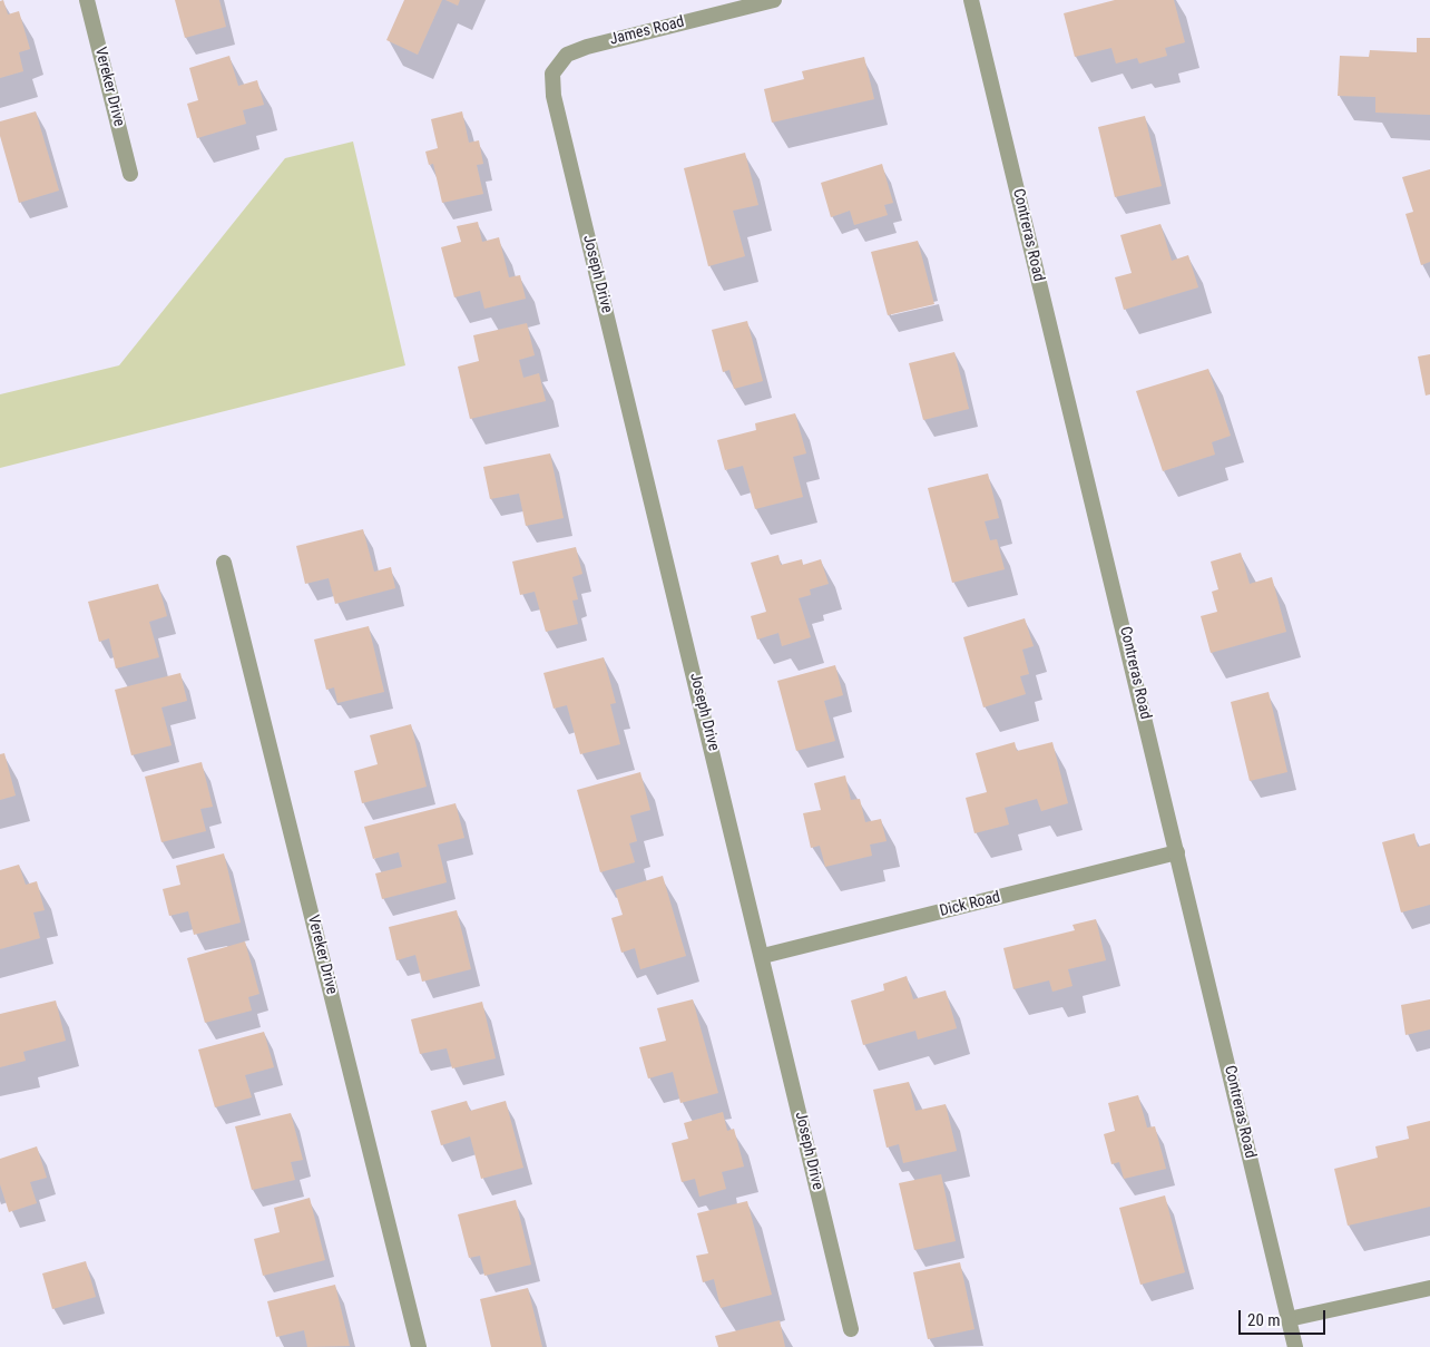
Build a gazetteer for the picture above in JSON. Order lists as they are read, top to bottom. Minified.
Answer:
{"streets":{"street":["James Road","Vereker Drive","Contreras Road","Joseph Drive","Dick Road"]},"crossings":[["James Road","Joseph Drive"],["Contreras Road","Dick Road"],["Joseph Drive","Dick Road"]],"scale_bar":"20 m"}
